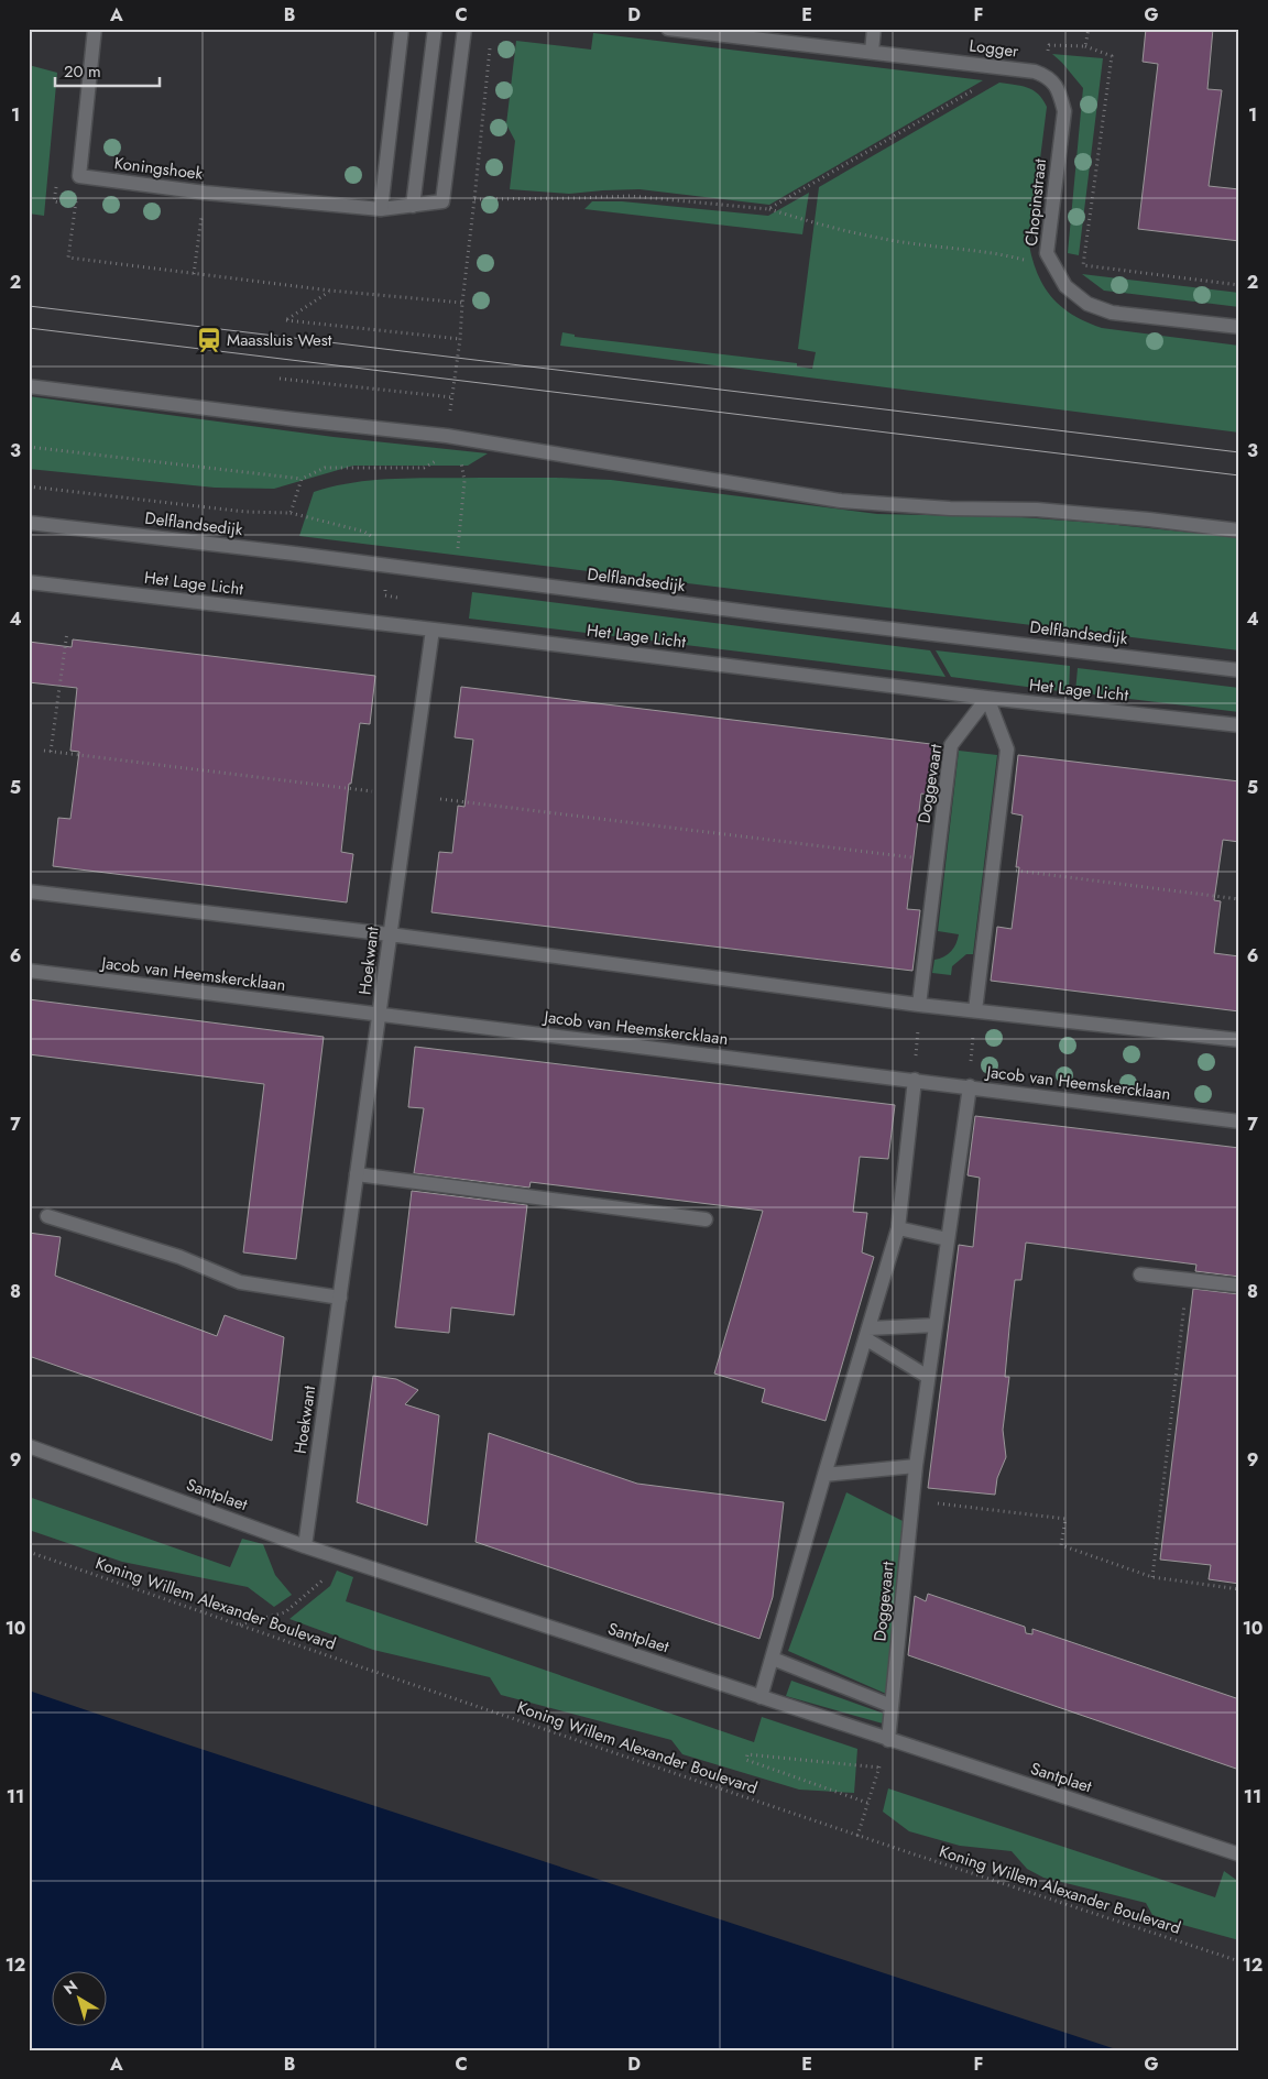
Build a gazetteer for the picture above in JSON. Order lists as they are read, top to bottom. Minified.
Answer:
{"streets":{"street":["Logger","Koningshoek","Chopinstraat","Delflandsedijk","Het Lage Licht","Doggevaart","Hoekwant","Jacob van Heemskercklaan","Santplaet"],"path":["Koning Willem Alexander Boulevard"]},"crossings":[["Logger","Chopinstraat"],["Het Lage Licht","Doggevaart"],["Het Lage Licht","Hoekwant"],["Doggevaart","Jacob van Heemskercklaan"],["Doggevaart","Santplaet"],["Hoekwant","Jacob van Heemskercklaan"],["Hoekwant","Santplaet"]],"places":{"station":["Maassluis West"]},"scale_bar":"20 m","north":"top left","grid":{"columns":["A","B","C","D","E","F","G"],"rows":["1","2","3","4","5","6","7","8","9","10","11","12"]}}
